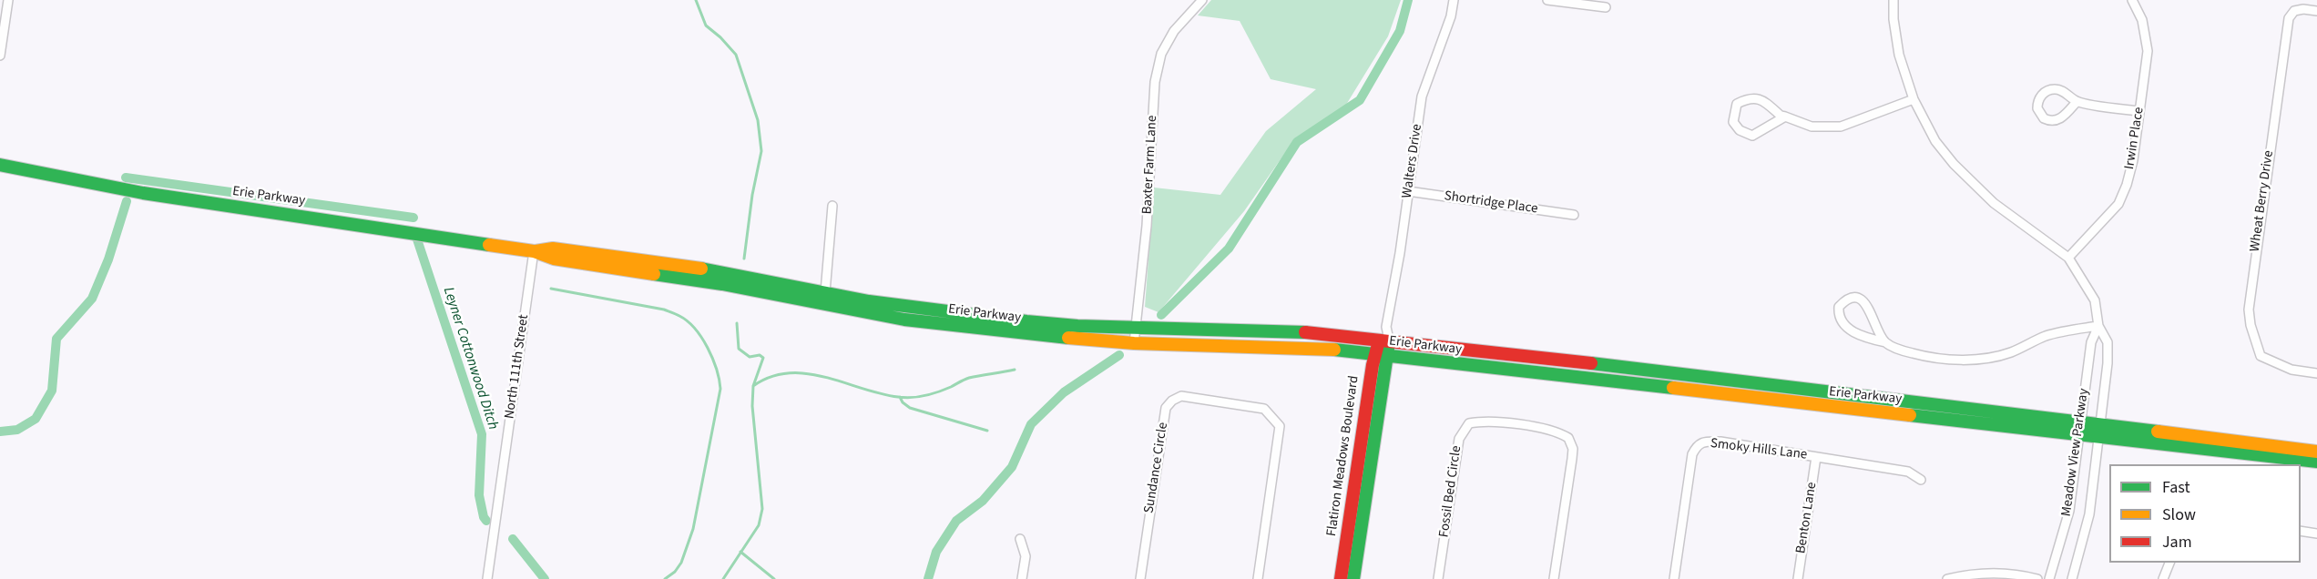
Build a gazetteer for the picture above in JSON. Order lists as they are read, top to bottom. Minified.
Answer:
{"streets":{"main road":["Erie Parkway","Flatiron Meadows Boulevard"],"street":["Irwin Place","Walters Drive","Baxter Farm Lane","Wheat Berry Drive","Shortridge Place","North 111th Street","Smoky Hills Lane","Meadow View Parkway","Sundance Circle","Fossil Bed Circle","Benton Lane"]},"crossings":[["Irwin Place","Meadow View Parkway"],["Walters Drive","Erie Parkway"],["Walters Drive","Shortridge Place"],["Walters Drive","Flatiron Meadows Boulevard"],["Baxter Farm Lane","Erie Parkway"],["Erie Parkway","North 111th Street"],["Erie Parkway","Meadow View Parkway"],["Erie Parkway","Flatiron Meadows Boulevard"],["Smoky Hills Lane","Benton Lane"]],"water":["Leyner Cottonwood Ditch"],"legend":["Fast","Slow","Jam"]}
